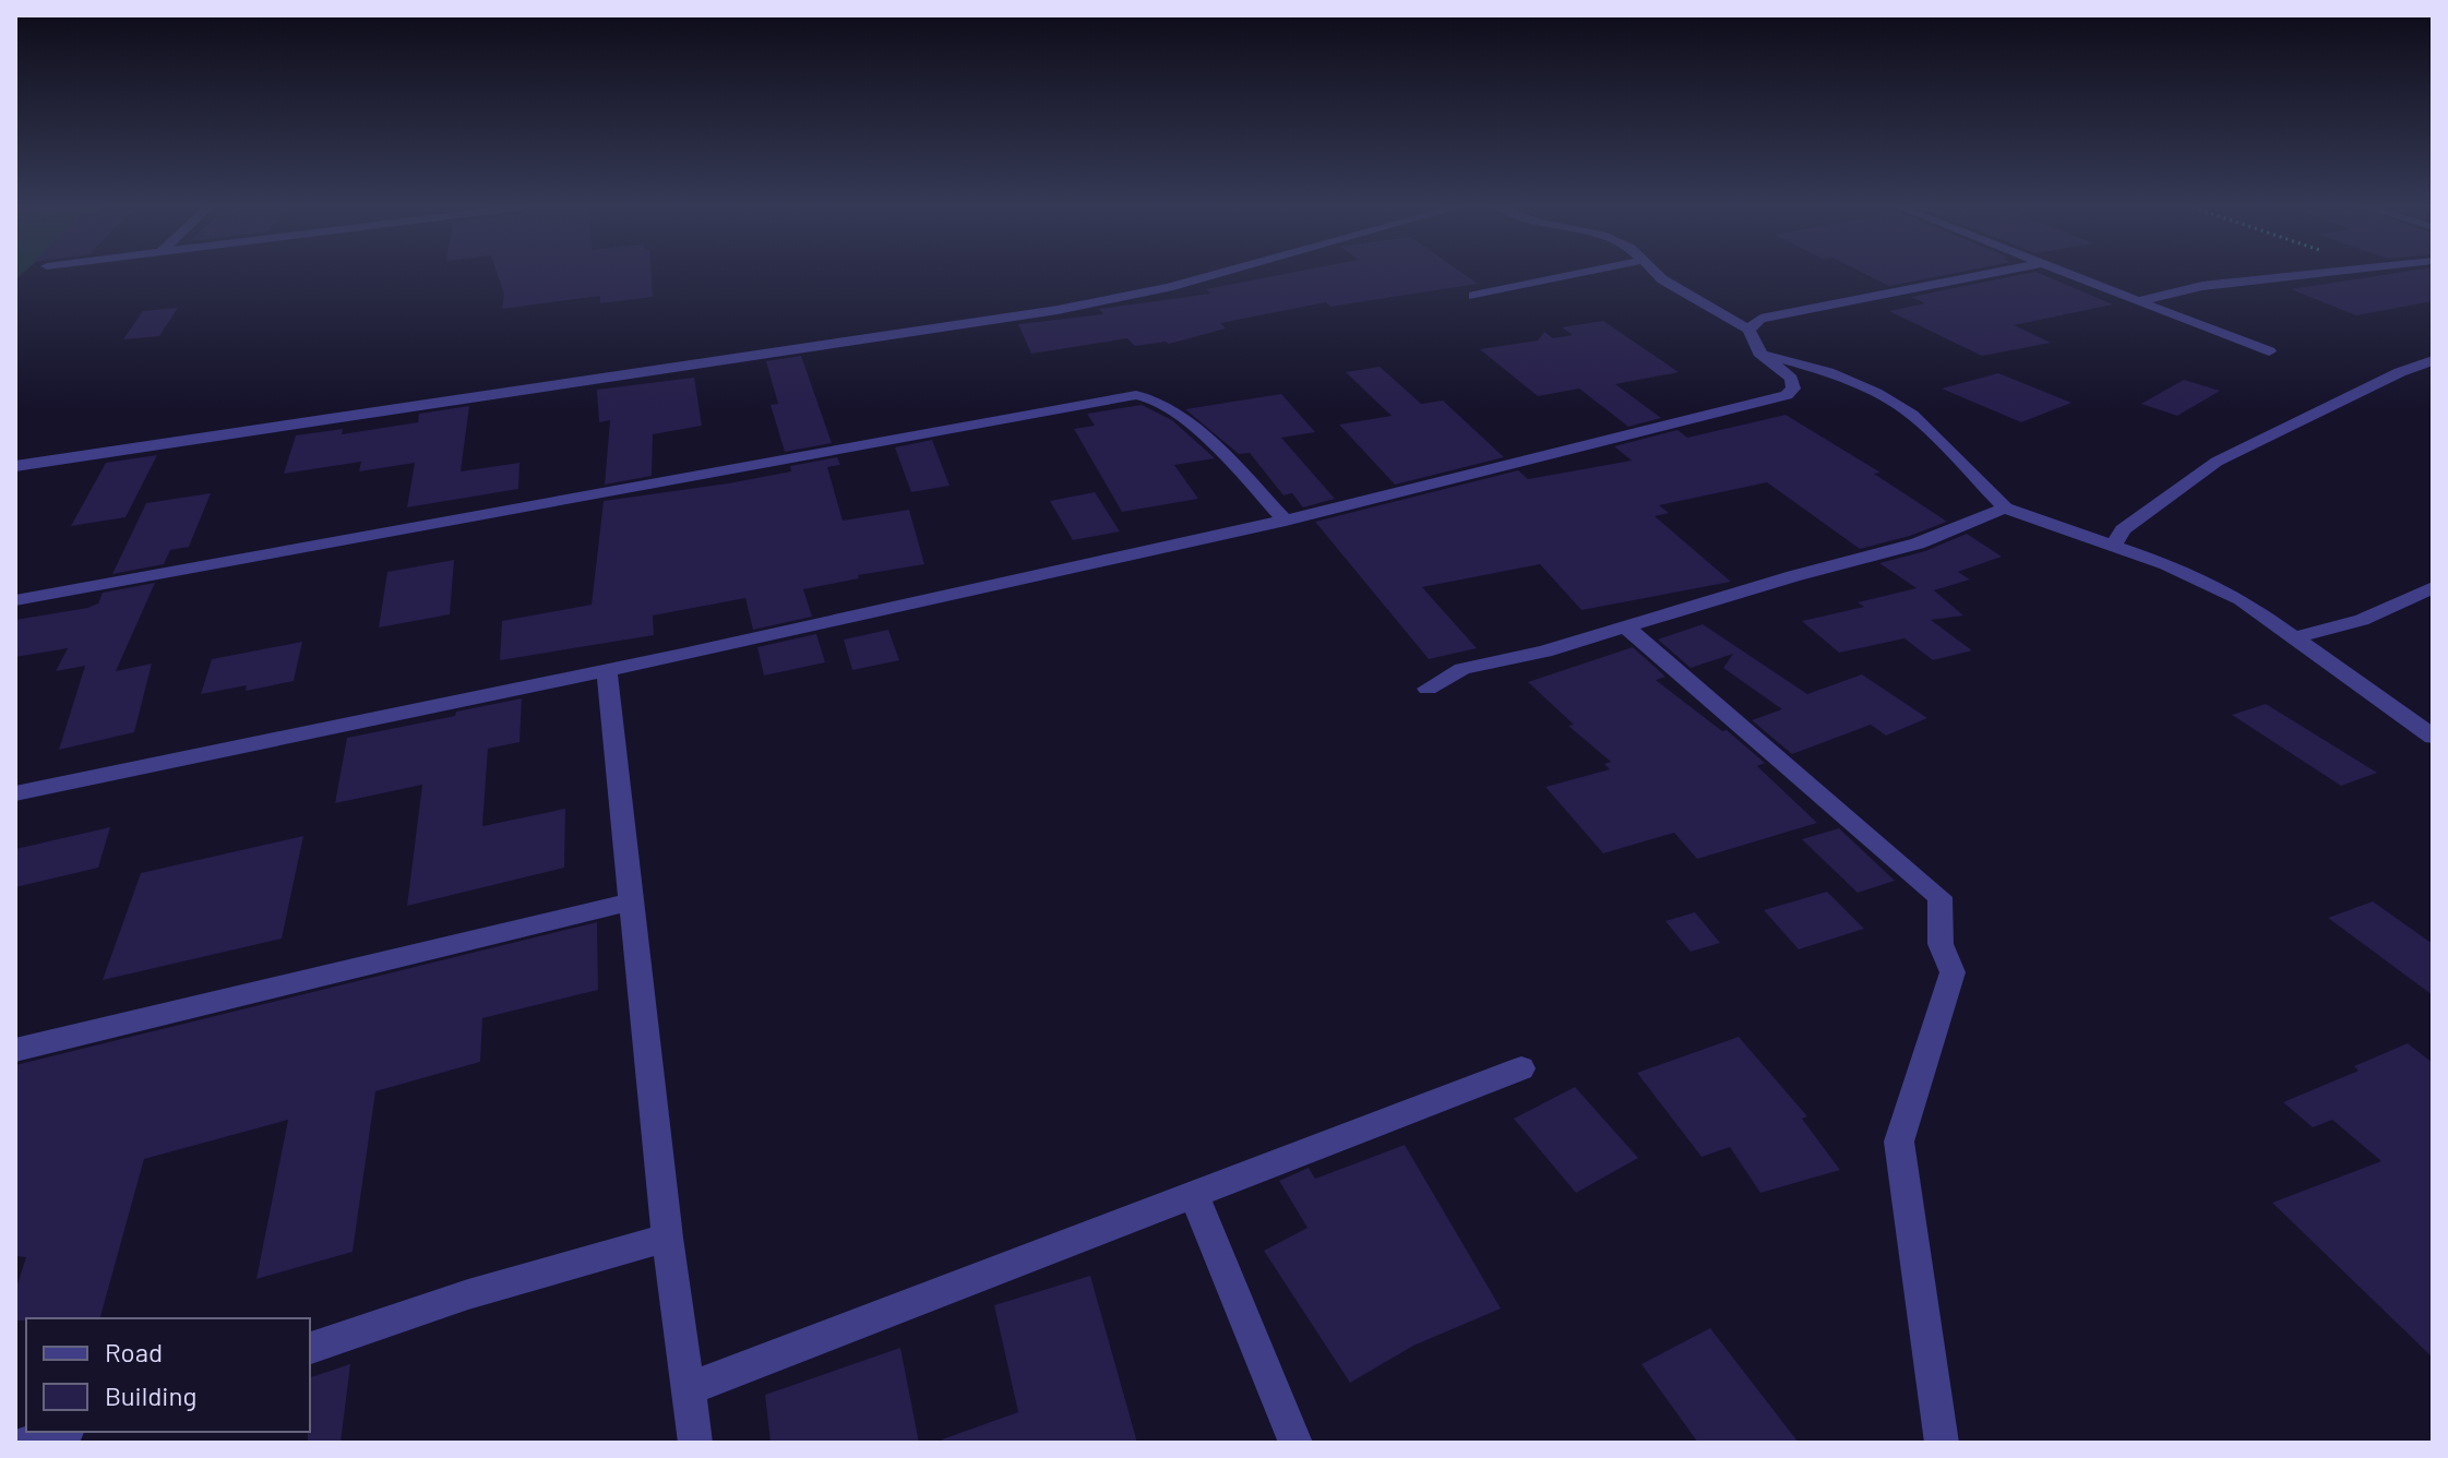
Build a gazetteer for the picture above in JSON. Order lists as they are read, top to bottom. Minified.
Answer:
{"legend":["Road","Building"]}
